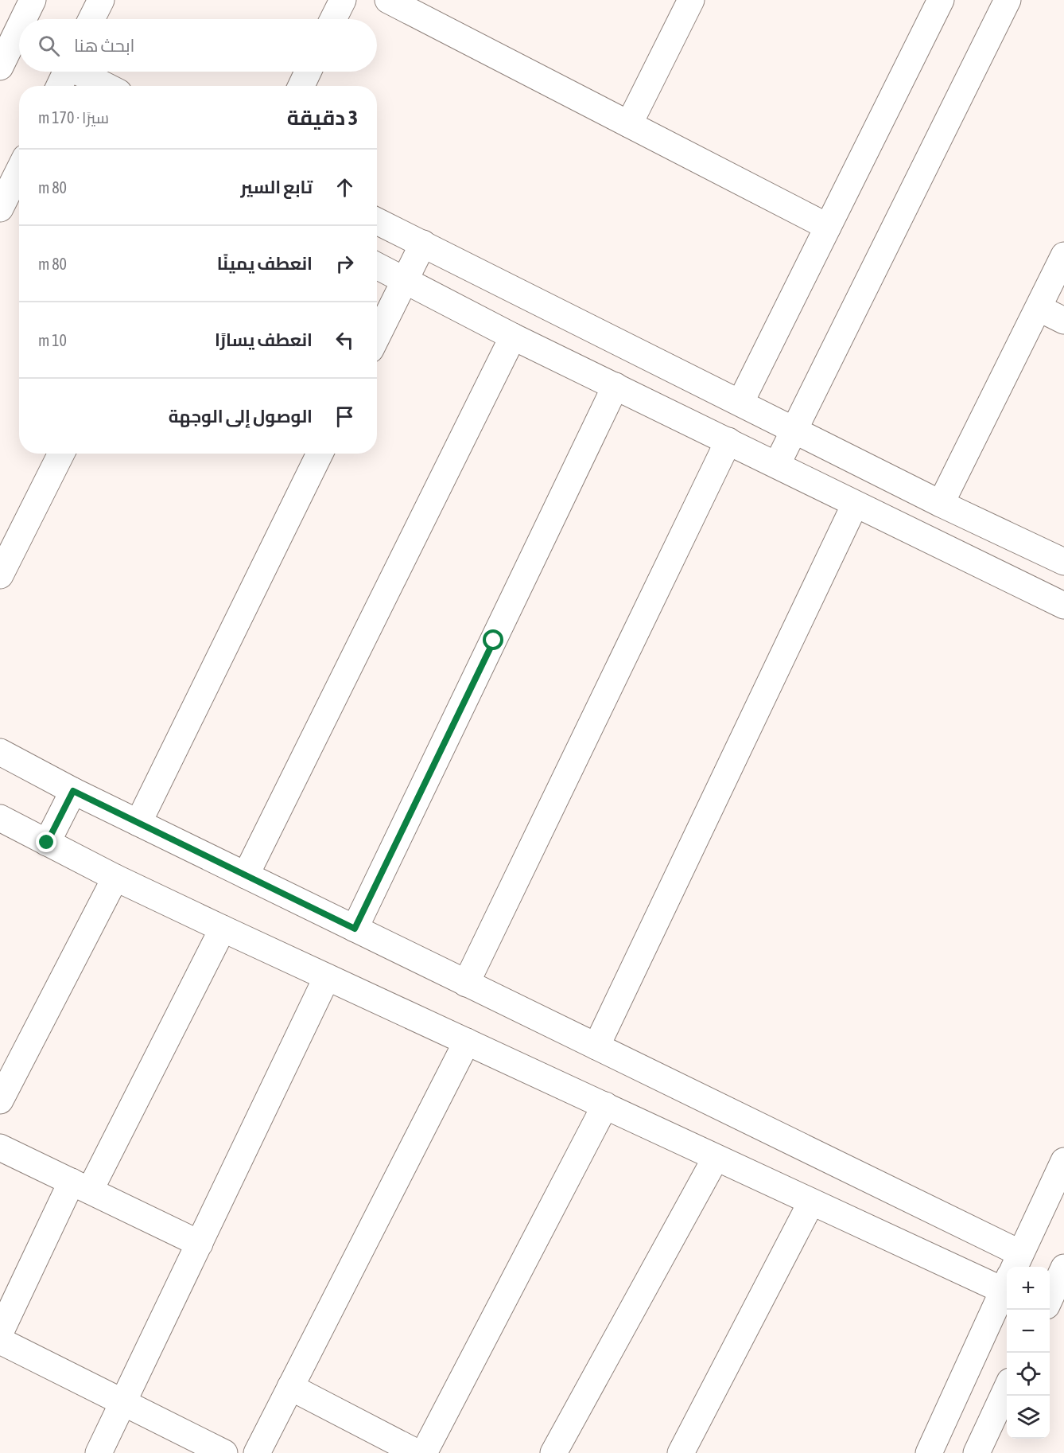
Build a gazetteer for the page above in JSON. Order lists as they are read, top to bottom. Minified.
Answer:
{"page":{"search":"ابحث هنا","heading":["3 دقيقة","سيرًا · 170 m"],"list":[["تابع السير","80 m"],["انعطف يمينًا","80 m"],["انعطف يسارًا","10 m"],"الوصول إلى الوجهة"],"map_buttons":["+","−"]}}
